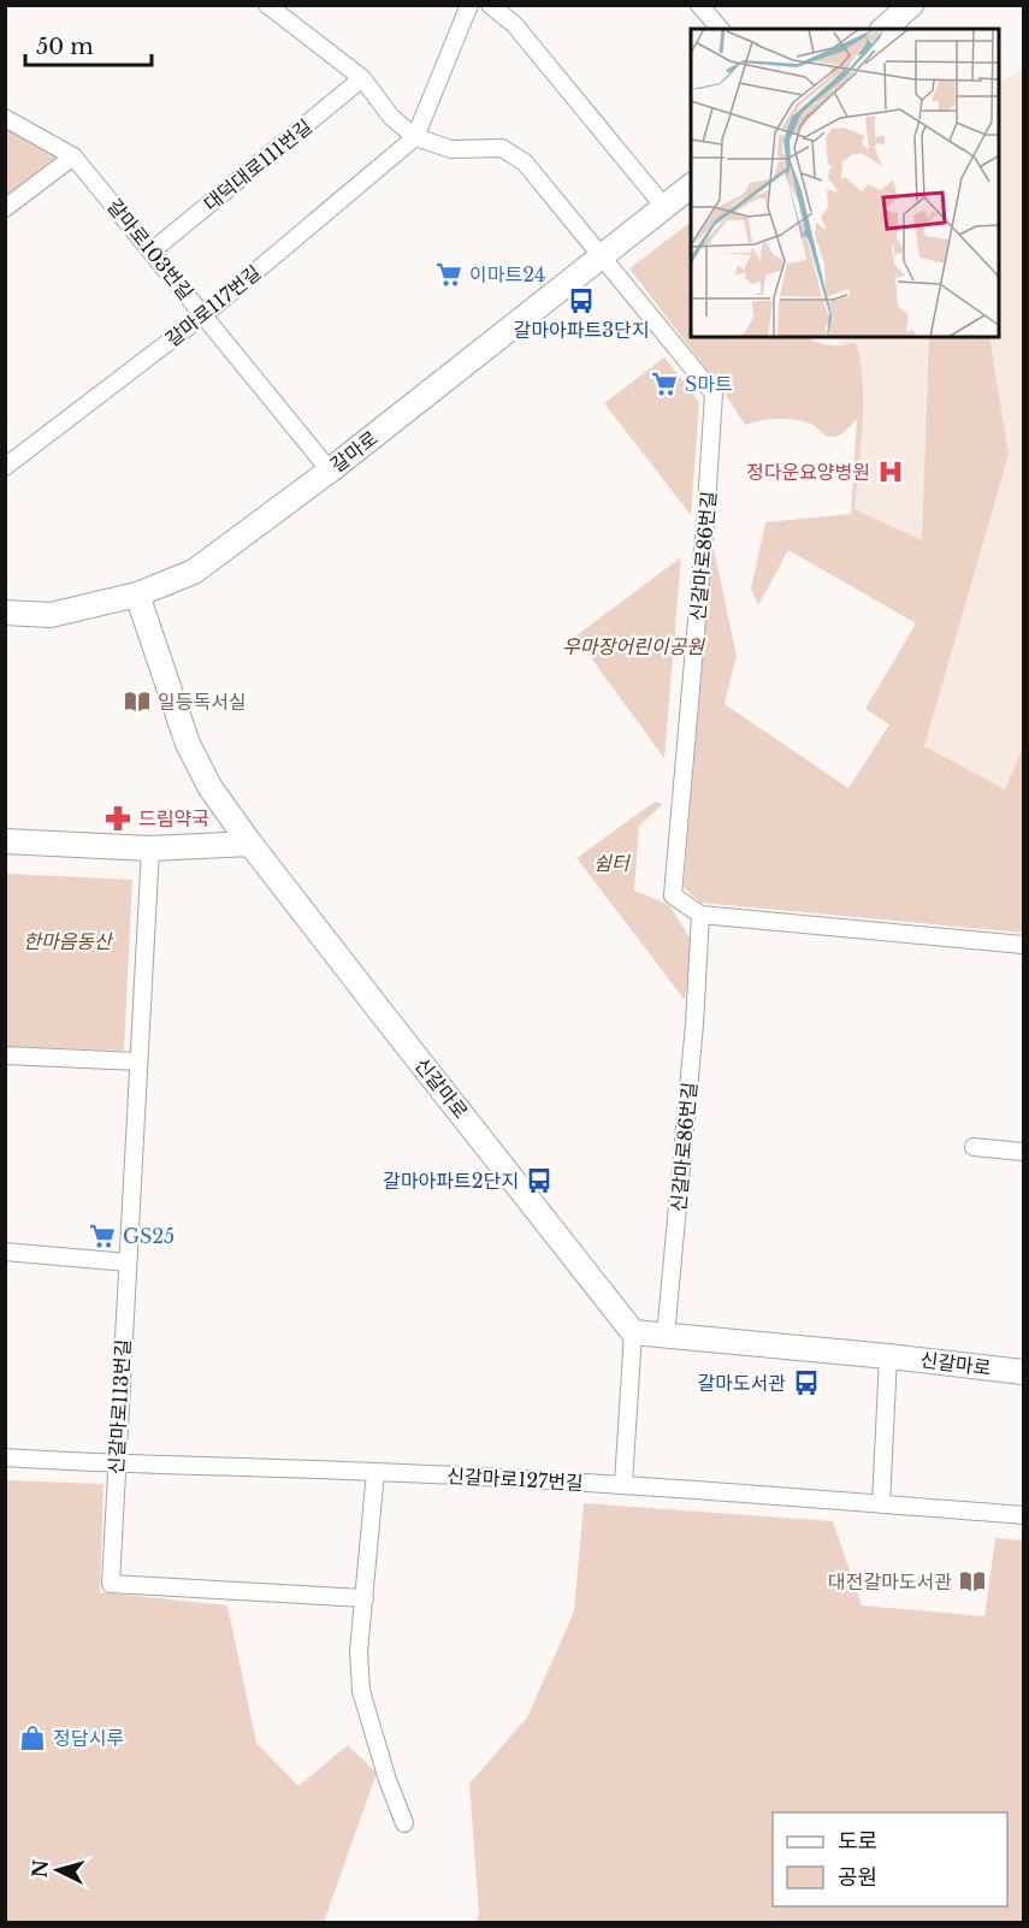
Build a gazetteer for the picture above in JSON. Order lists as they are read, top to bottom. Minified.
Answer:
{"streets":{"street":["대덕대로111번길","갈마로103번길","갈마로117번길","갈마로","신갈마로86번길","신갈마로","신갈마로113번길","신갈마로127번길"]},"crossings":[["대덕대로111번길","갈마로103번길"],["갈마로103번길","갈마로117번길"],["갈마로103번길","갈마로"],["갈마로","신갈마로86번길"],["갈마로","신갈마로"],["신갈마로86번길","신갈마로"],["신갈마로113번길","신갈마로127번길"]],"parks":["우마장어린이공원","쉼터","한마음동산"],"places":{"supermarket":["이마트24","S마트","GS25"],"bus stop":["갈마아파트3단지","갈마아파트2단지","갈마도서관"],"hospital":["정다운요양병원"],"library":["일등독서실","대전갈마도서관"],"pharmacy":["드림약국"],"shop":["정담시루"]},"legend":["도로","공원"],"scale_bar":"50 m","north":"left"}
